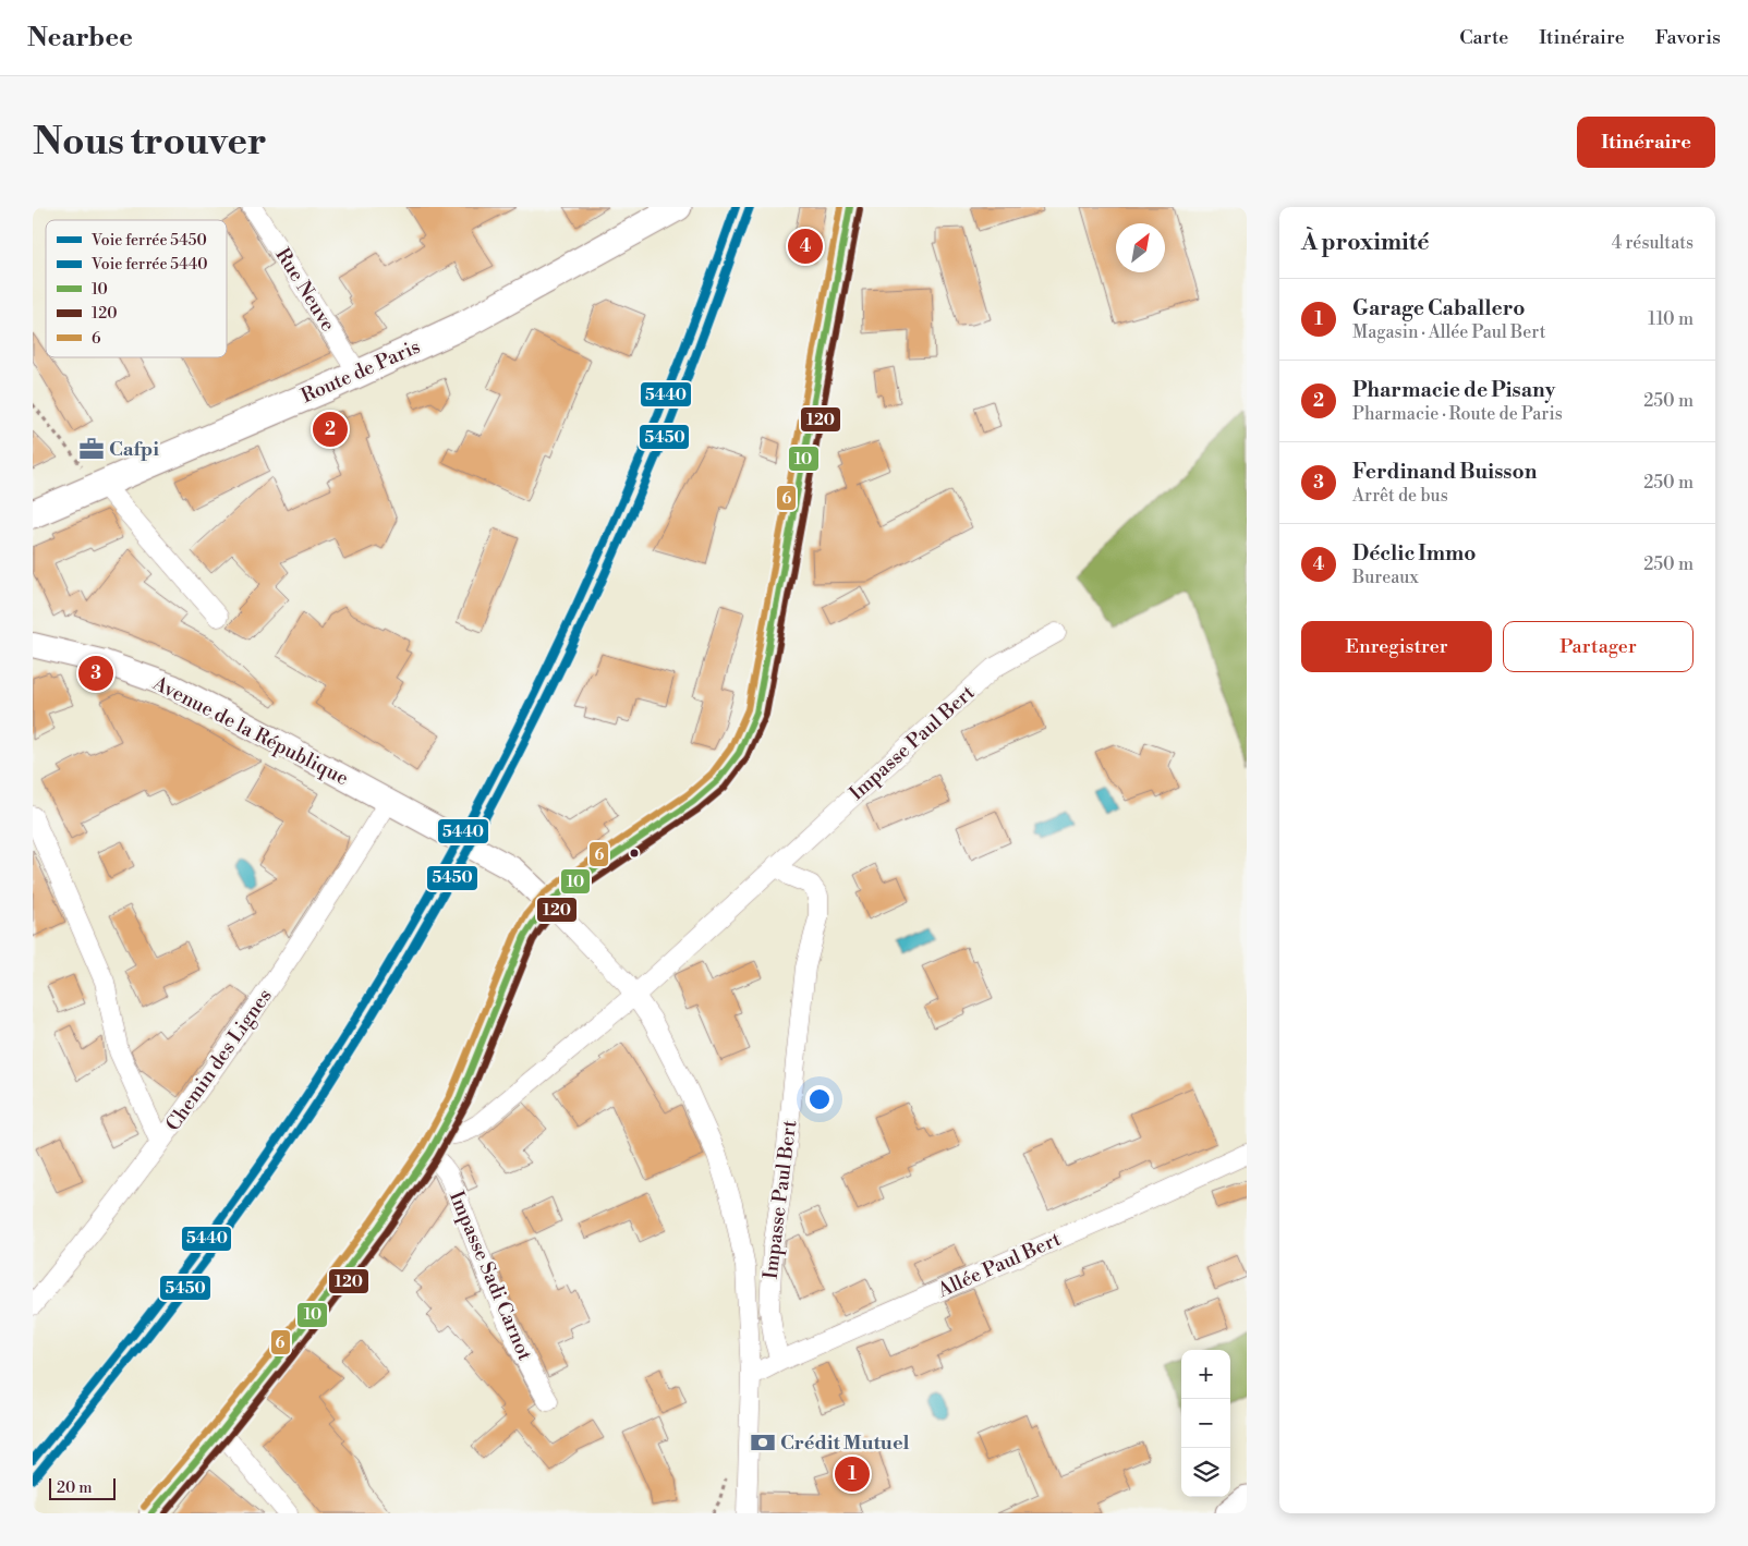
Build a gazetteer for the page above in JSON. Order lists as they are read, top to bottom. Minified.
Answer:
{"streets":{"main road":["Route de Paris"],"street":["Rue Neuve","Avenue de la République","Impasse Paul Bert","Chemin des Lignes","Allée Paul Bert","Impasse Sadi Carnot"]},"crossings":[["Rue Neuve","Route de Paris"],["Avenue de la République","Chemin des Lignes"],["Impasse Paul Bert","Allée Paul Bert"],["Impasse Paul Bert","Impasse Sadi Carnot"]],"places":{"office":["Cafpi"],"bank":["Crédit Mutuel"]},"lines":["rail line 5450","rail line 5440","transit line 10","transit line 6","transit line 120"],"legend":["Voie ferrée 5450","Voie ferrée 5440","10","120","6"],"scale_bar":"20 m","north":"top right","page":{"header":"Nearbee","nav":["Carte","Itinéraire","Favoris"],"buttons":["Itinéraire",["Enregistrer","Partager"]],"title":"Nous trouver","heading":["À proximité","4 résultats"],"pins":["4","2","3","1"],"list":[{"mark":"1","name":"Garage Caballero","note":"Magasin · Allée Paul Bert","value":"110 m"},{"mark":"2","name":"Pharmacie de Pisany","note":"Pharmacie · Route de Paris","value":"250 m"},{"mark":"3","name":"Ferdinand Buisson","note":"Arrêt de bus","value":"250 m"},{"mark":"4","name":"Déclic Immo","note":"Bureaux","value":"250 m"}],"map_buttons":["+","−"],"scale":"20 m"}}
